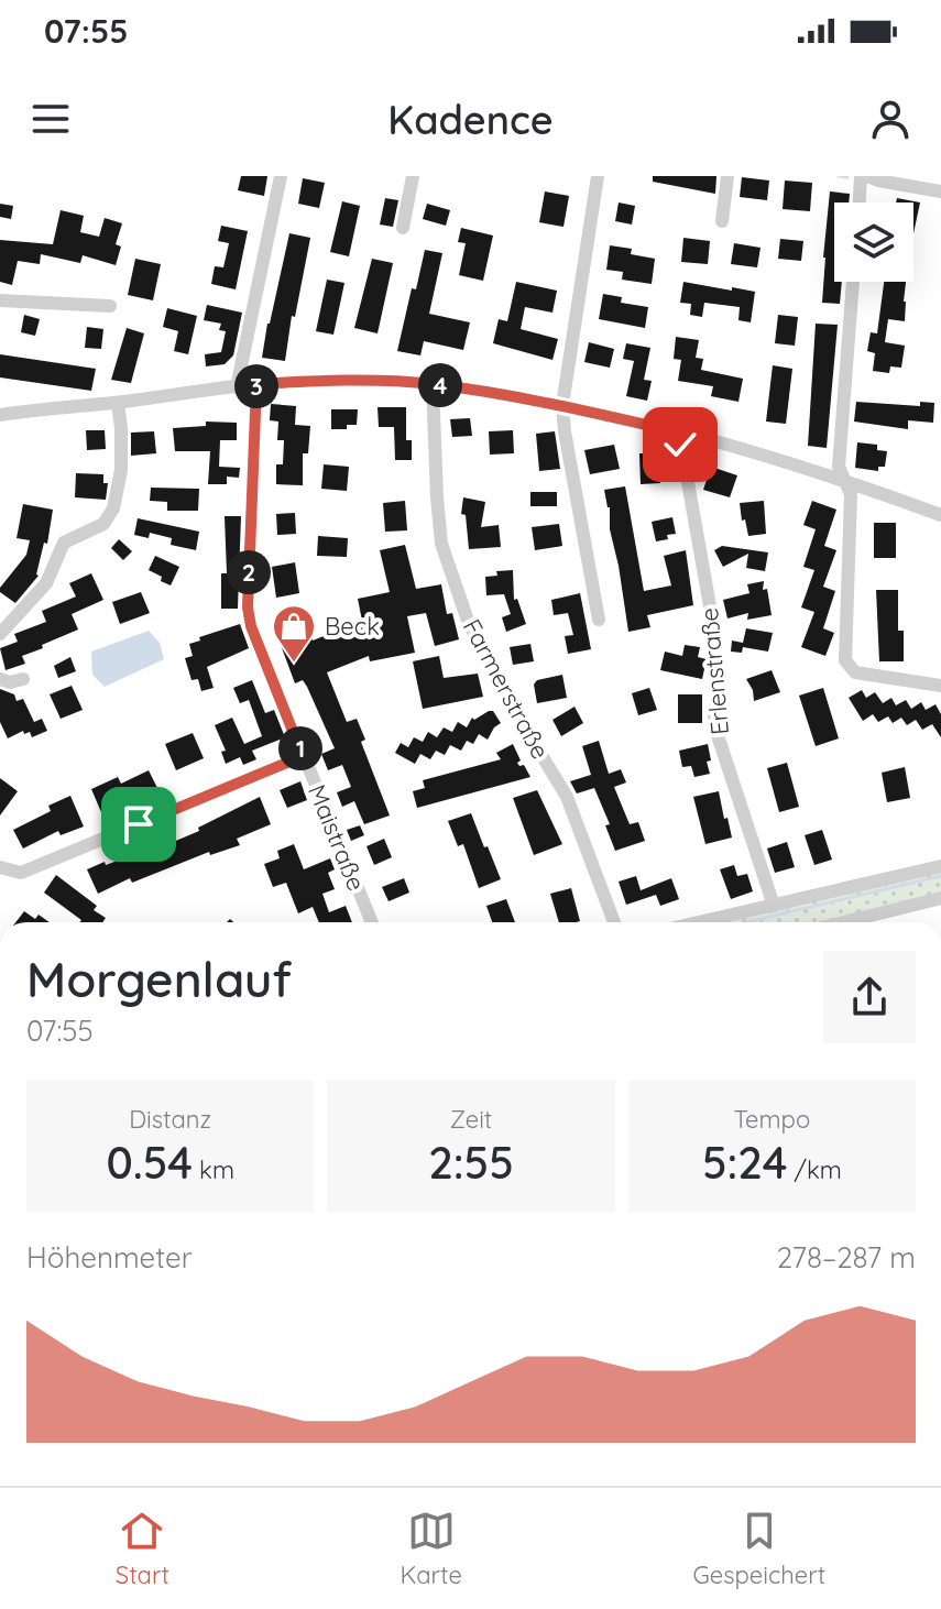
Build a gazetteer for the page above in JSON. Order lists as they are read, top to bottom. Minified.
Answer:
{"streets":{"street":["Erlenstraße","Farmerstraße","Maistraße"]},"places":{"shop":["Beck"]},"page":{"status":"07:55","header":"Kadence","pins":["4","3","2","1"],"heading":["Morgenlauf","07:55"],"stats":[["Distanz","0.54 km"],["Zeit","2:55"],["Tempo","5:24 /km"]],"chart":["Höhenmeter","278–287 m"],"tabs":["Start","Karte","Gespeichert"]}}
